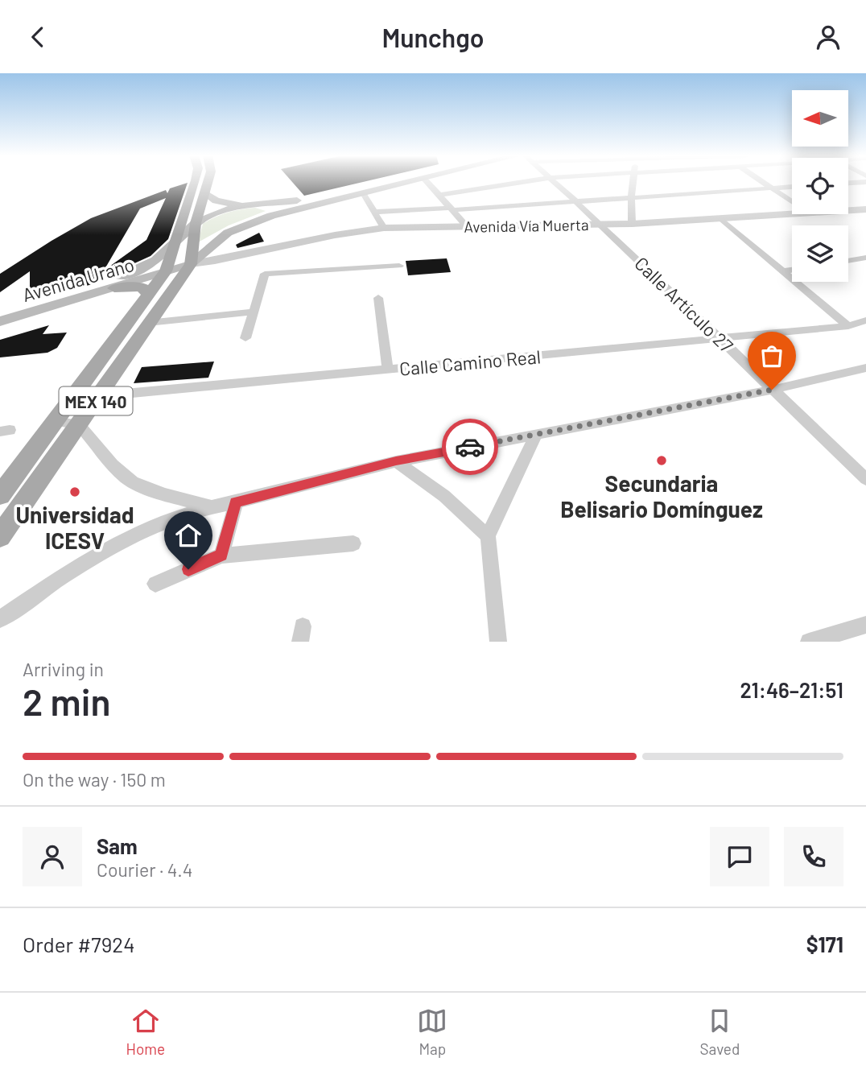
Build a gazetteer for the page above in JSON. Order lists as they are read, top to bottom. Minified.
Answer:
{"streets":{"main road":["Avenida Urano","MEX 140"],"street":["Avenida Vía Muerta","Calle Artículo 27","Calle Camino Real"]},"crossings":[["Avenida Vía Muerta","Avenida Urano"],["Avenida Vía Muerta","Calle Artículo 27"],["Avenida Vía Muerta","MEX 140"],["Avenida Urano","MEX 140"],["Calle Artículo 27","Calle Camino Real"],["Calle Camino Real","MEX 140"]],"places":["Secundaria Belisario Domínguez","Universidad ICESV"],"north":"left","page":{"header":"Munchgo","heading":["2 min","Arriving in","21:46–21:51"],"panel":["Sam","Courier · 4.4","Order #7924","$171"],"bar":"On the way · 150 m","tabs":["Home","Map","Saved"]}}
